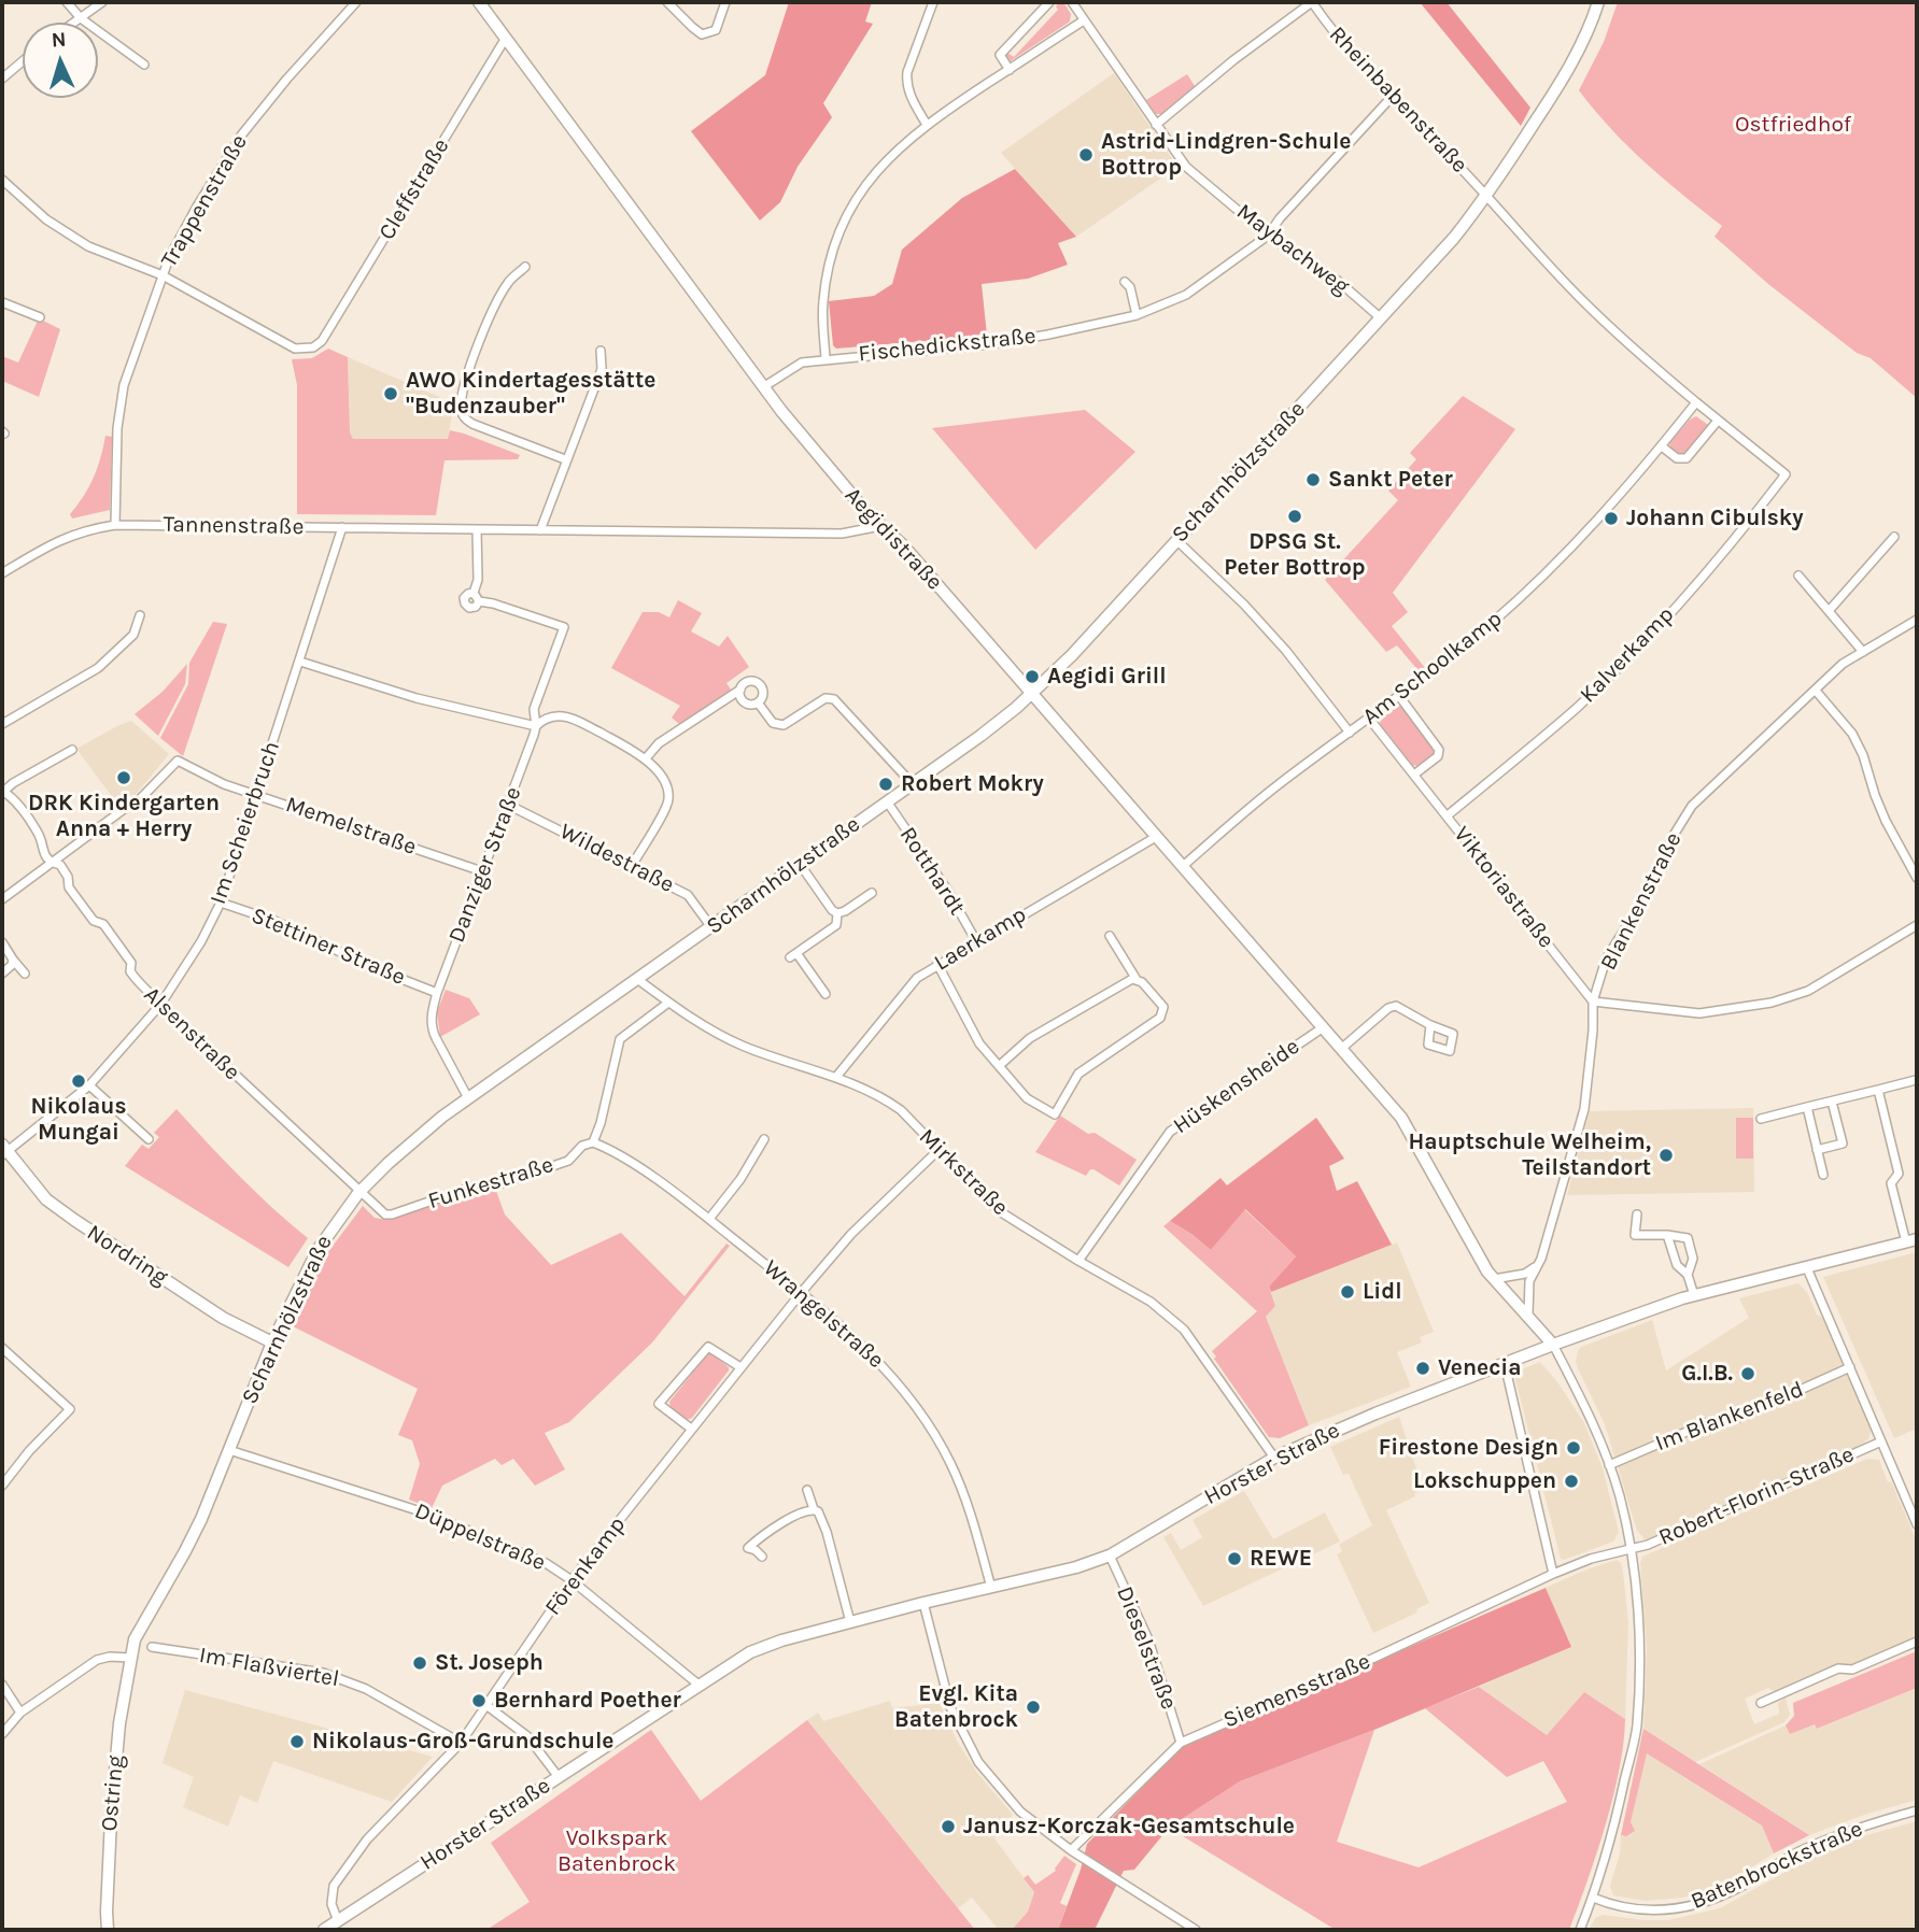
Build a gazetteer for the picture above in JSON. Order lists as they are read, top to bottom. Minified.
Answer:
{"streets":{"main road":["Scharnhölzstraße","Aegidistraße","Nordring","Horster Straße","Ostring"],"street":["Rheinbabenstraße","Cleffstraße","Trappenstraße","Maybachweg","Fischedickstraße","Tannenstraße","Kalverkamp","Am Schoolkamp","Im Scheierbruch","Memelstraße","Wildestraße","Danziger Straße","Rotthardt","Viktoriastraße","Blankenstraße","Laerkamp","Stettiner Straße","Alsenstraße","Hüskensheide","Mirkstraße","Funkestraße","Wrangelstraße","Im Blankenfeld","Robert-Florin-Straße","Düppelstraße","Förenkamp","Dieselstraße","Im Flaßviertel","Siemensstraße","Batenbrockstraße"]},"crossings":[["Rheinbabenstraße","Fischedickstraße"],["Rheinbabenstraße","Scharnhölzstraße"],["Cleffstraße","Trappenstraße"],["Cleffstraße","Aegidistraße"],["Trappenstraße","Tannenstraße"],["Maybachweg","Fischedickstraße"],["Maybachweg","Scharnhölzstraße"],["Fischedickstraße","Aegidistraße"],["Scharnhölzstraße","Aegidistraße"],["Scharnhölzstraße","Wildestraße"],["Scharnhölzstraße","Danziger Straße"],["Scharnhölzstraße","Rotthardt"],["Scharnhölzstraße","Alsenstraße"],["Scharnhölzstraße","Mirkstraße"],["Scharnhölzstraße","Funkestraße"],["Scharnhölzstraße","Nordring"],["Scharnhölzstraße","Düppelstraße"],["Scharnhölzstraße","Ostring"],["Tannenstraße","Aegidistraße"],["Tannenstraße","Im Scheierbruch"],["Aegidistraße","Am Schoolkamp"],["Aegidistraße","Blankenstraße"],["Aegidistraße","Laerkamp"],["Aegidistraße","Hüskensheide"],["Aegidistraße","Horster Straße"],["Kalverkamp","Viktoriastraße"],["Am Schoolkamp","Viktoriastraße"],["Im Scheierbruch","Memelstraße"],["Im Scheierbruch","Stettiner Straße"],["Im Scheierbruch","Alsenstraße"],["Im Scheierbruch","Nordring"],["Memelstraße","Danziger Straße"],["Memelstraße","Alsenstraße"],["Wildestraße","Danziger Straße"],["Danziger Straße","Stettiner Straße"],["Rotthardt","Laerkamp"],["Viktoriastraße","Blankenstraße"],["Laerkamp","Mirkstraße"],["Alsenstraße","Funkestraße"],["Hüskensheide","Mirkstraße"],["Mirkstraße","Horster Straße"],["Mirkstraße","Förenkamp"],["Funkestraße","Wrangelstraße"],["Wrangelstraße","Horster Straße"],["Wrangelstraße","Förenkamp"],["Horster Straße","Düppelstraße"],["Horster Straße","Förenkamp"],["Horster Straße","Dieselstraße"],["Robert-Florin-Straße","Siemensstraße"],["Düppelstraße","Förenkamp"],["Förenkamp","Im Flaßviertel"],["Dieselstraße","Siemensstraße"]],"parks":["Ostfriedhof","Volkspark Batenbrock"],"places":["Astrid-Lindgren-Schule Bottrop","AWO Kindertagesstätte \"Budenzauber\"","Sankt Peter","DPSG St. Peter Bottrop","Johann Cibulsky","Aegidi Grill","DRK Kindergarten Anna + Herry","Robert Mokry","Nikolaus Mungai","Hauptschule Welheim, Teilstandort","Lidl","Venecia","G.I.B.","Firestone Design","Lokschuppen","REWE","St. Joseph","Bernhard Poether","Evgl. Kita Batenbrock","Nikolaus-Groß-Grundschule","Janusz-Korczak-Gesamtschule"],"north":"top"}
